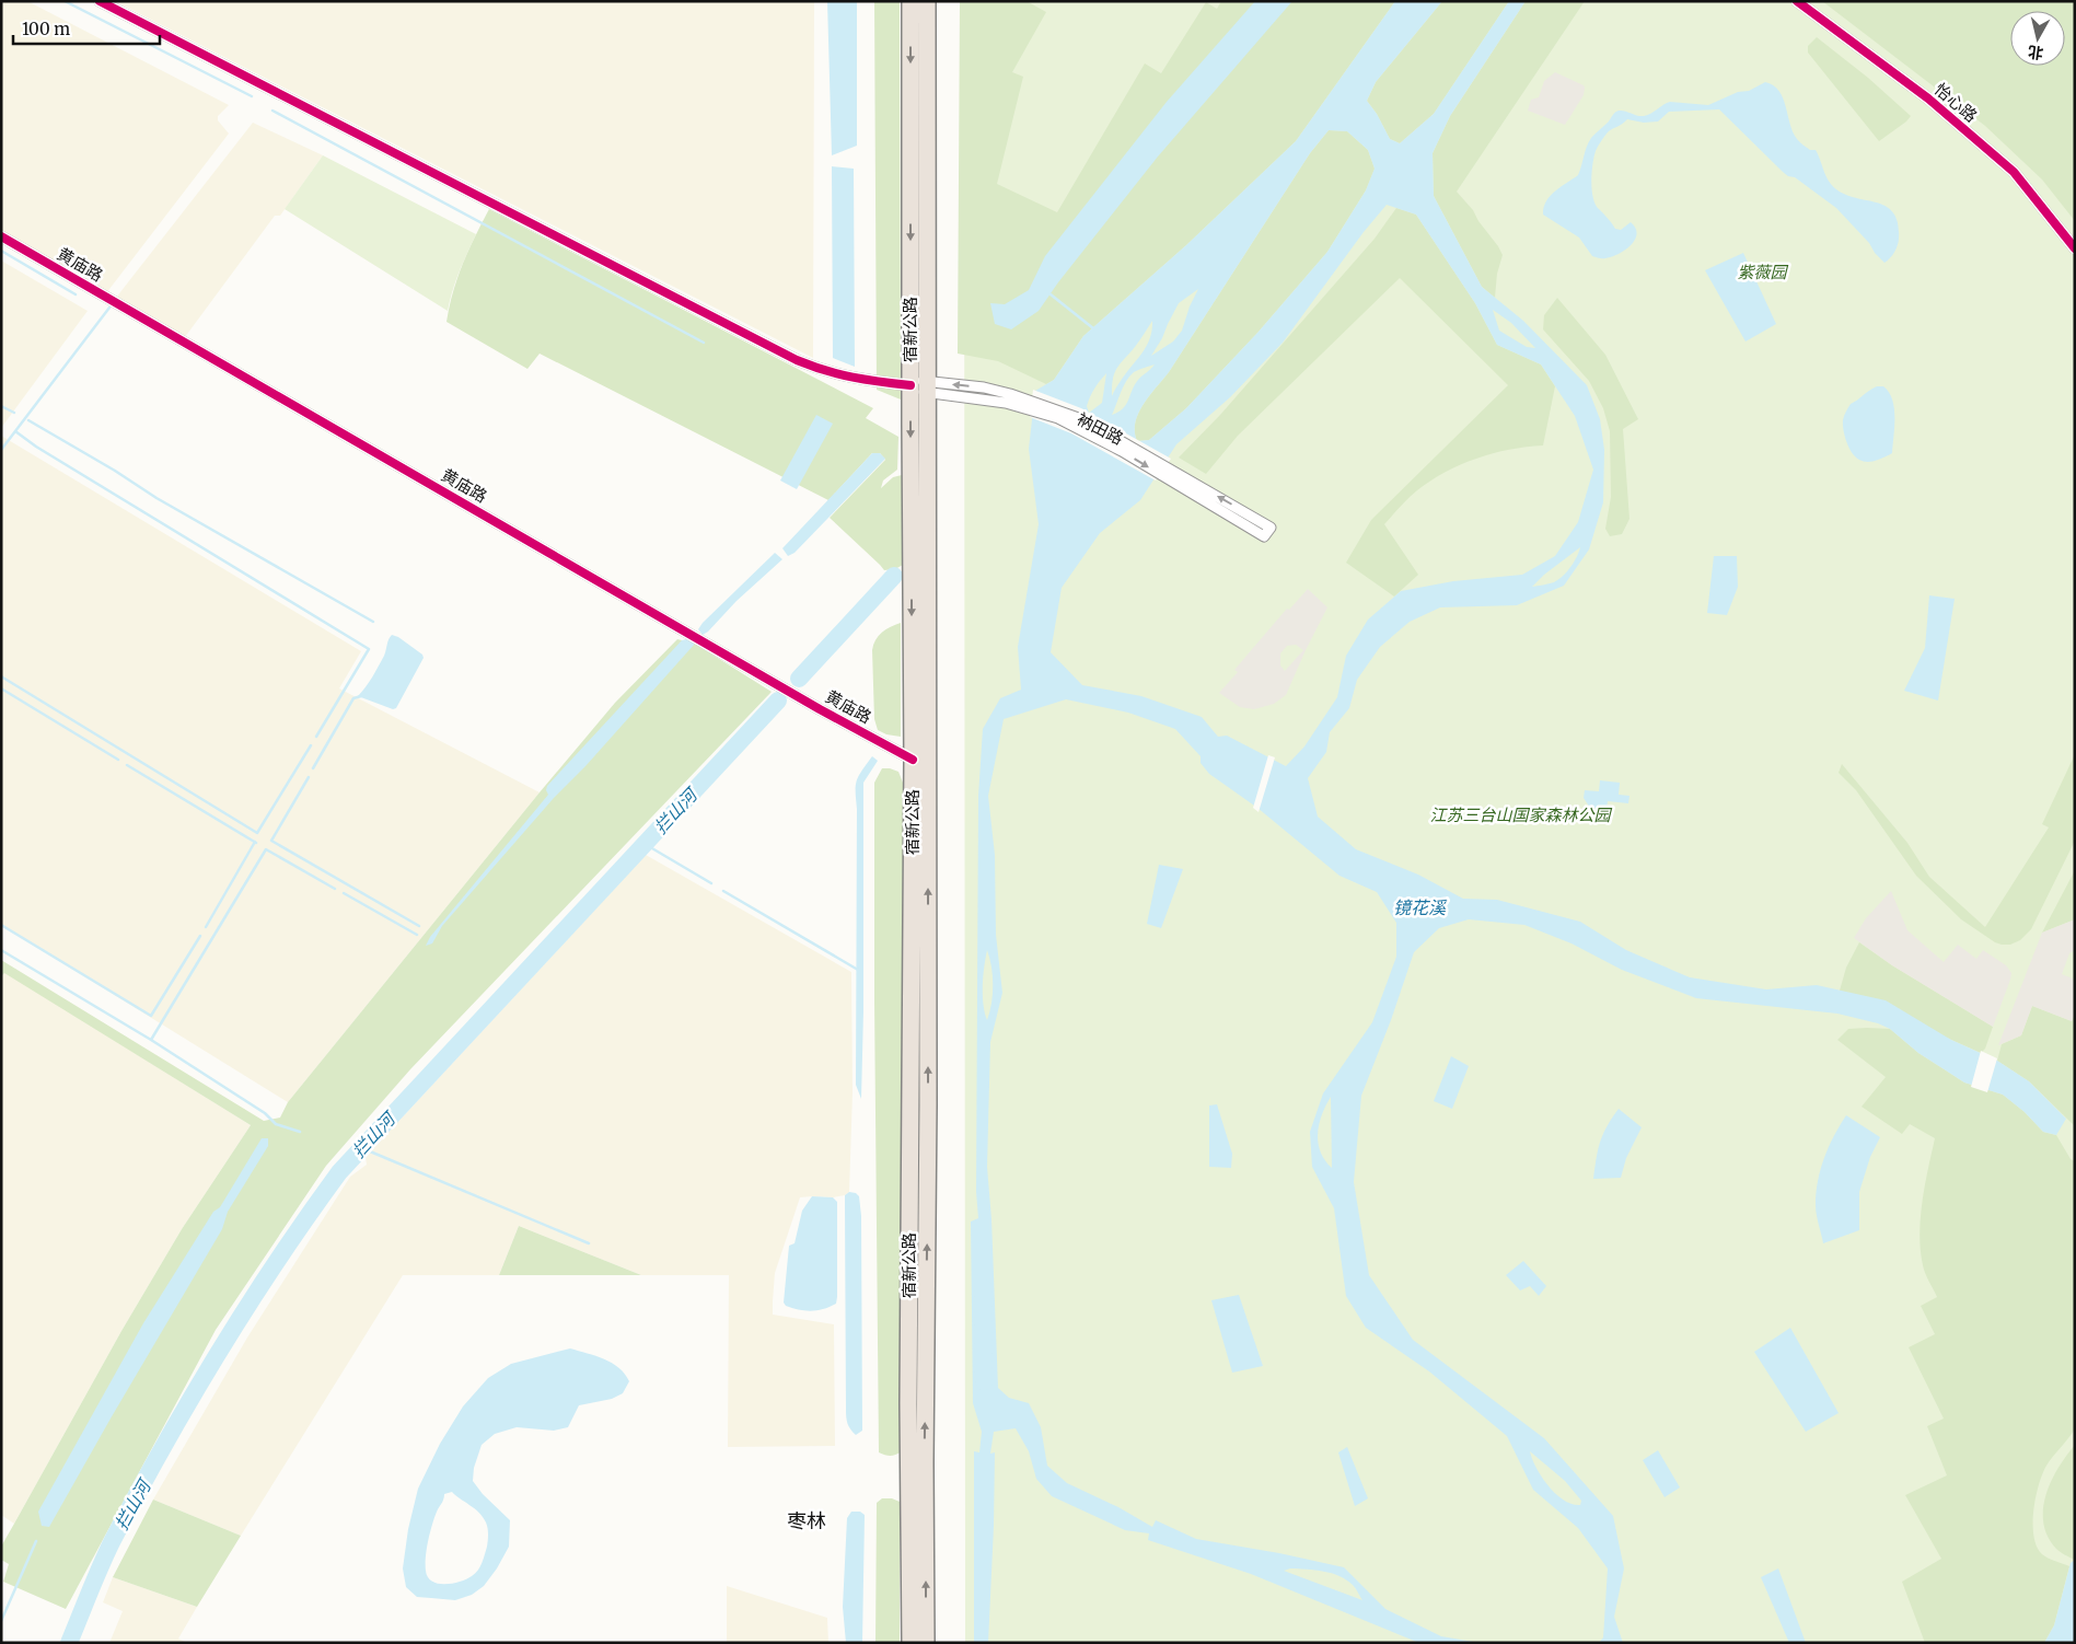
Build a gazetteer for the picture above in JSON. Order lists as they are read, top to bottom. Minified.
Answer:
{"streets":{"highway":["宿新公路"],"street":["怡心路","黄庙路","衲田路"]},"crossings":[["黄庙路","宿新公路"],["宿新公路","衲田路"]],"districts":["枣林"],"water":["拦山河","镜花溪"],"parks":["紫薇园","江苏三台山国家森林公园"],"scale_bar":"100 m","north":"bottom"}
